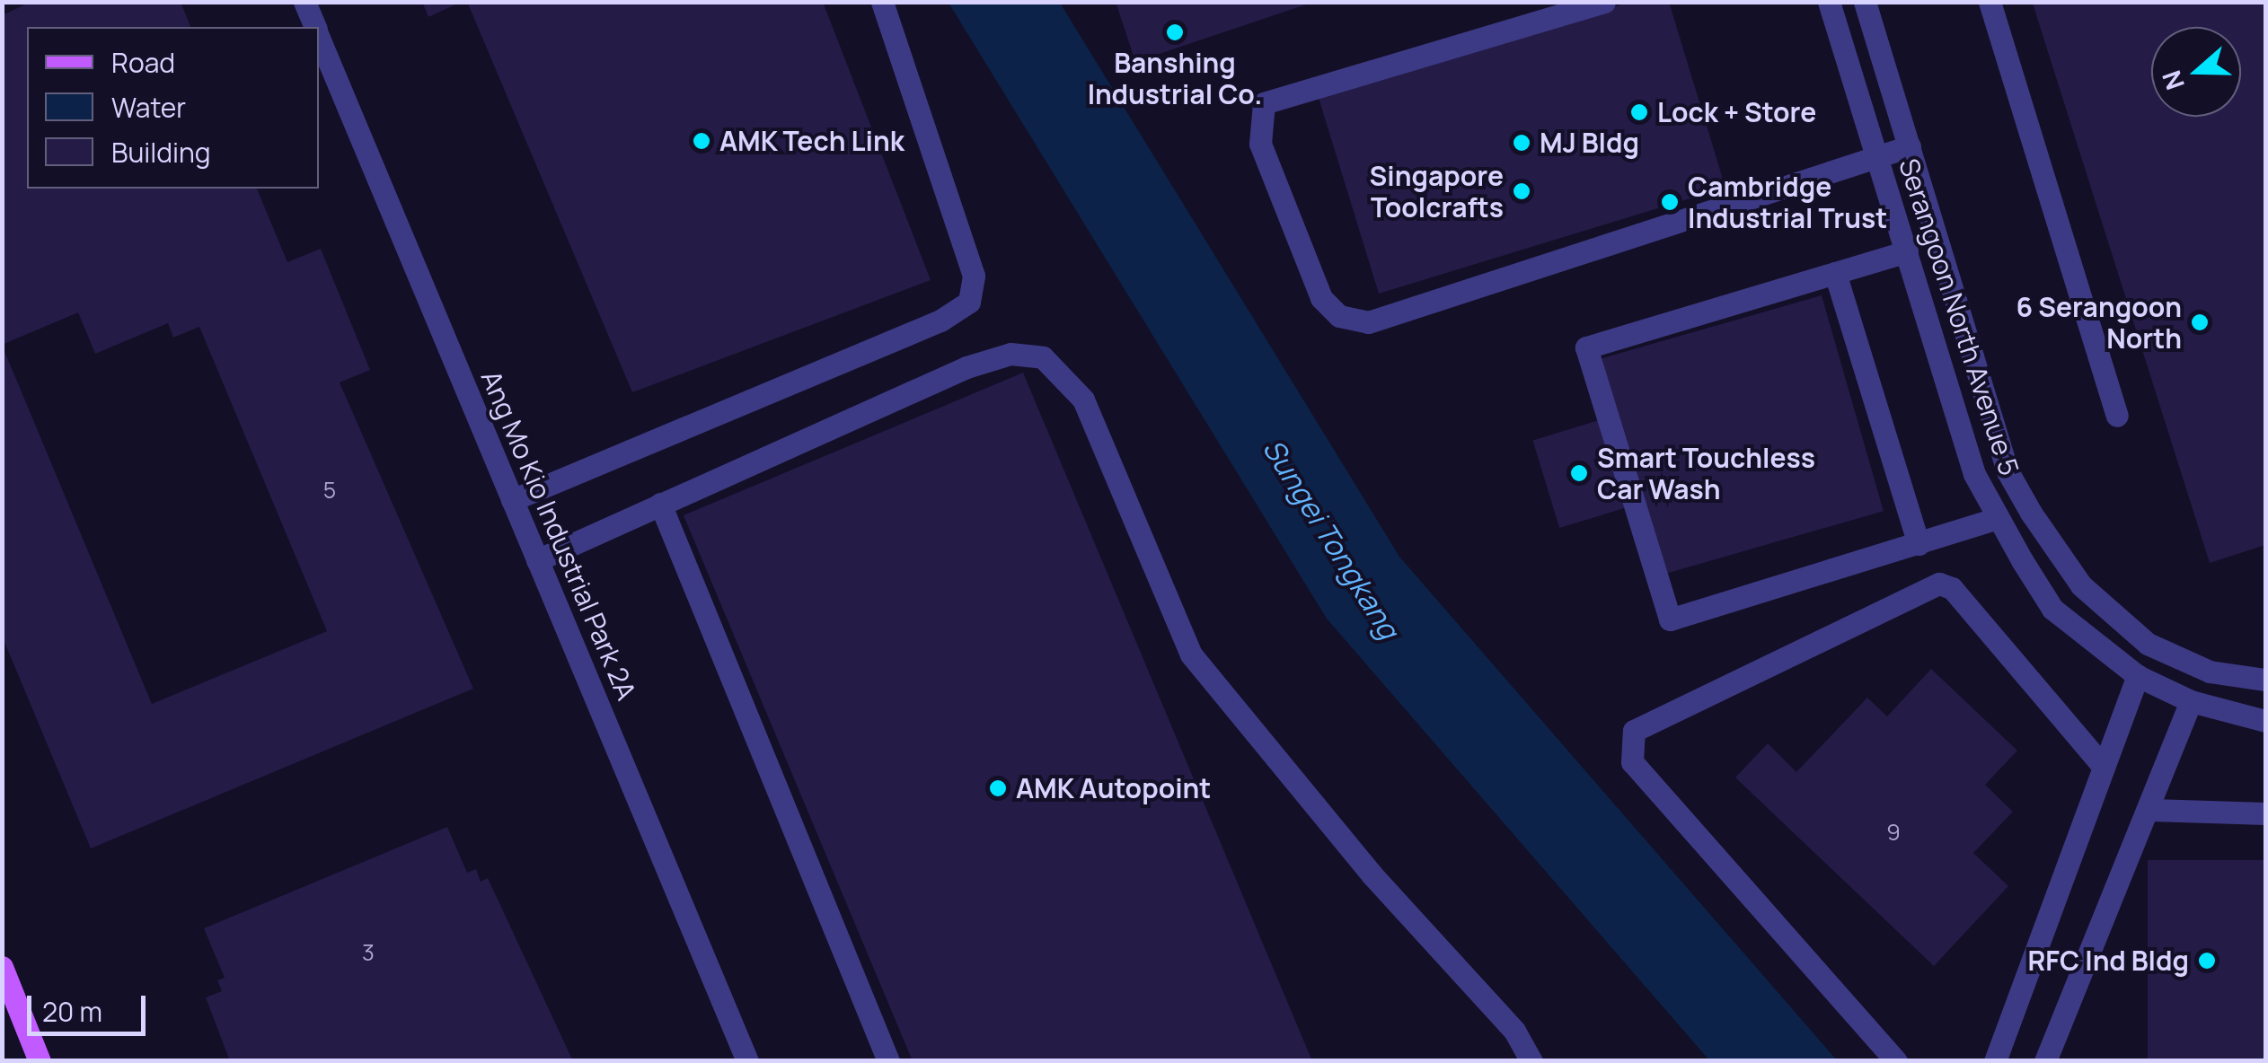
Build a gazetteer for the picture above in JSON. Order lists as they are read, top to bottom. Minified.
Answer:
{"streets":{"street":["Serangoon North Avenue 5","Ang Mo Kio Industrial Park 2A"]},"water":["Sungei Tongkang"],"places":["Banshing Industrial Co.","Lock + Store","AMK Tech Link","MJ Bldg","Singapore Toolcrafts","Cambridge Industrial Trust","6 Serangoon North","Smart Touchless Car Wash","AMK Autopoint","RFC Ind Bldg"],"house_numbers":["5","9","3"],"legend":["Road","Water","Building"],"scale_bar":"20 m","north":"left"}
